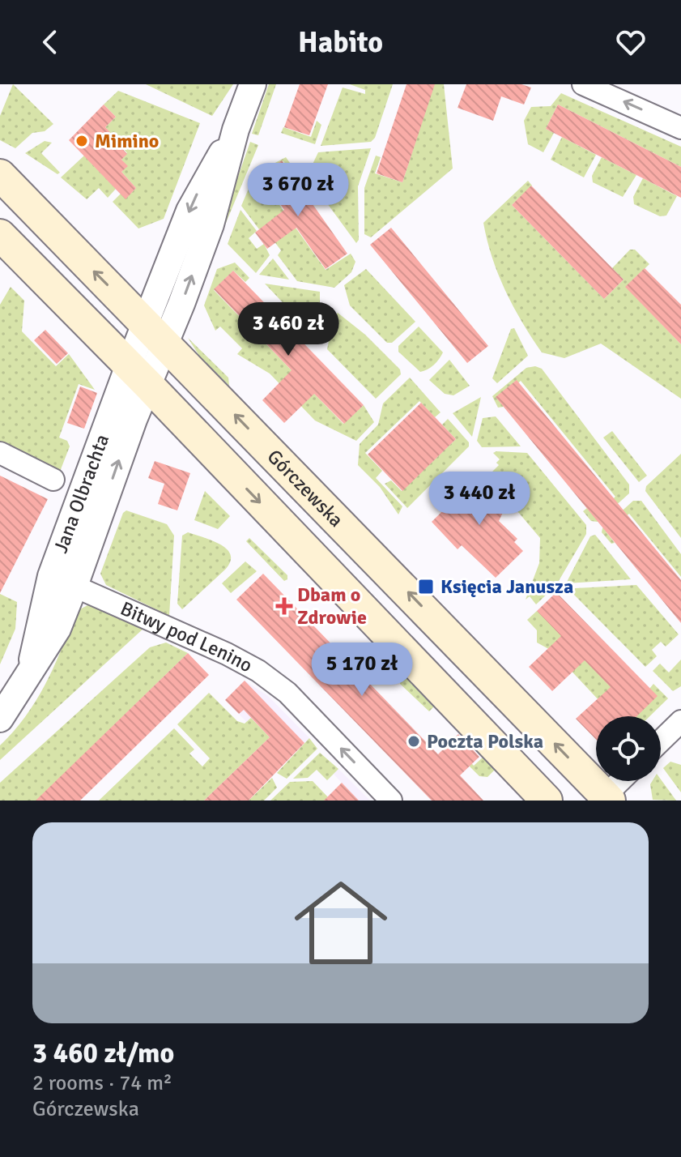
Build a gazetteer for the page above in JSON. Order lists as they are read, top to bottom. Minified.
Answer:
{"streets":{"main road":["Górczewska"],"street":["Jana Olbrachta","Bitwy pod Lenino"]},"crossings":[["Górczewska","Jana Olbrachta"],["Jana Olbrachta","Bitwy pod Lenino"]],"one_way":["Bitwy pod Lenino"],"places":{"other":["Mimino","Poczta Polska"],"transit":["Księcia Janusza"],"health":["Dbam o Zdrowie"]},"page":{"header":"Habito","price":["3 670 zł","3 460 zł","3 440 zł","5 170 zł"],"list":[{"name":"3 460 zł/mo","note":"2 rooms · 74 m² · Górczewska"}]}}
